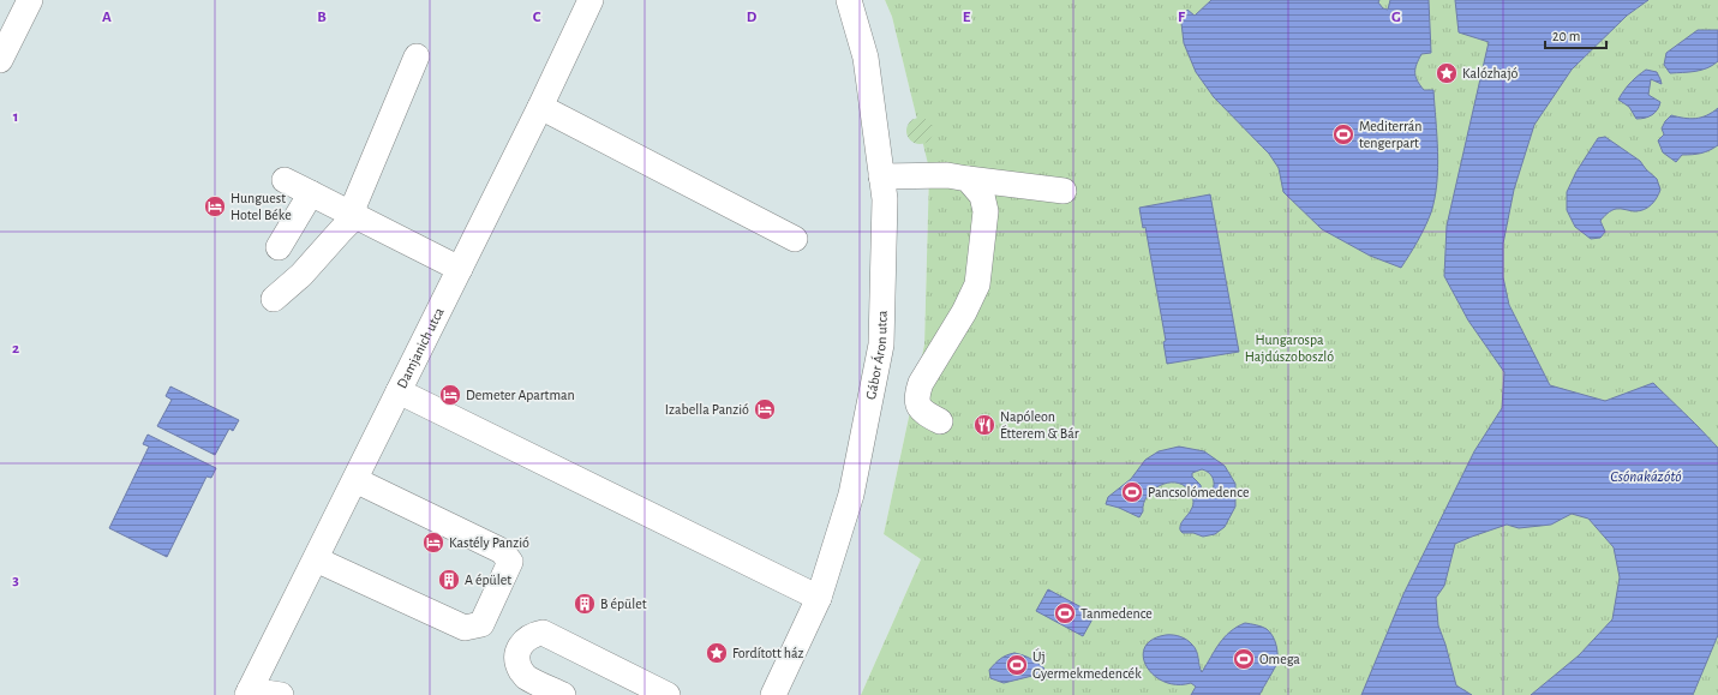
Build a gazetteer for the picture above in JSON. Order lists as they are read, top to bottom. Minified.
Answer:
{"streets":{"street":["Damjanich utca","Gábor Áron utca"]},"water":["Csónakázótó"],"parks":["Hungarospa Hajdúszoboszló"],"places":{"place":["Kalózhajó","Fordított ház"],"sports":["Mediterrán tengerpart","Pancsolómedence","Tanmedence","Omega","Új Gyermekmedencék"],"hotel":["Hunguest Hotel Béke","Demeter Apartman","Izabella Panzió","Kastély Panzió"],"restaurant":["Napóleon Étterem & Bár"],"building":["A épület","B épület"]},"scale_bar":"20 m","grid":{"columns":["A","B","C","D","E","F","G"],"rows":["1","2","3"]}}
